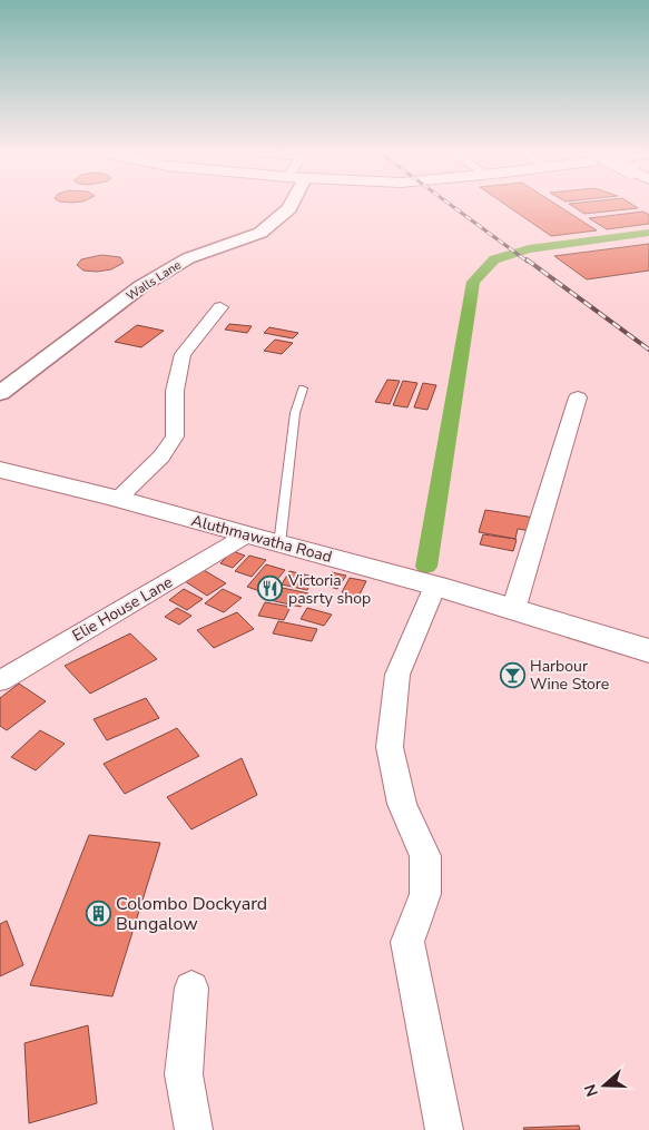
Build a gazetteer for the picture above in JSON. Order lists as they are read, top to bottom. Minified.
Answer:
{"streets":{"main road":["Aluthmawatha Road"],"street":["Walls Lane","Elie House Lane"]},"crossings":[["Aluthmawatha Road","Elie House Lane"]],"places":{"restaurant":["Victoria pasrty shop"],"bar":["Harbour Wine Store"],"building":["Colombo Dockyard Bungalow"]},"north":"left"}
